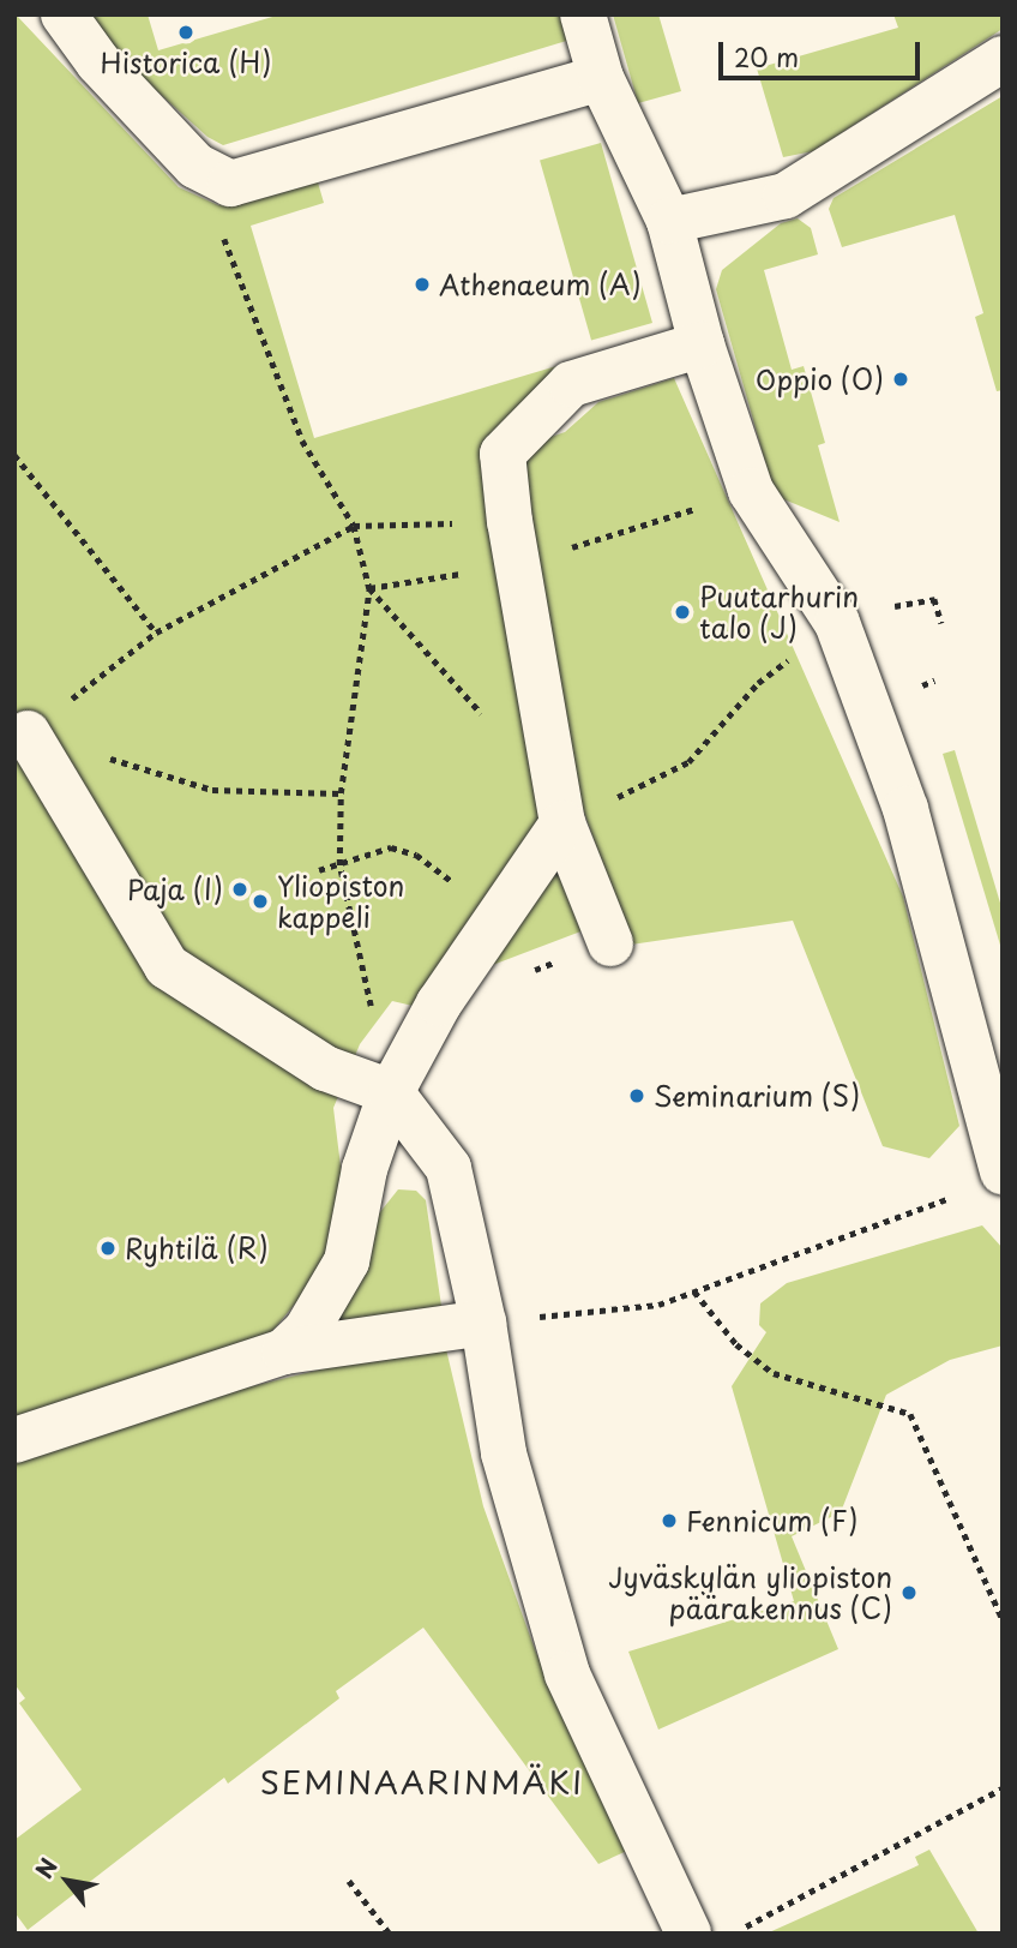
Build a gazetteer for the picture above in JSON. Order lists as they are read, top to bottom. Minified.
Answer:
{"districts":["SEMINAARINMÄKI"],"places":["Historica (H)","Athenaeum (A)","Oppio (O)","Puutarhurin talo (J)","Paja (I)","Yliopiston kappeli","Seminarium (S)","Ryhtilä (R)","Fennicum (F)","Jyväskylän yliopiston päärakennus (C)"],"scale_bar":"20 m","north":"top left"}
